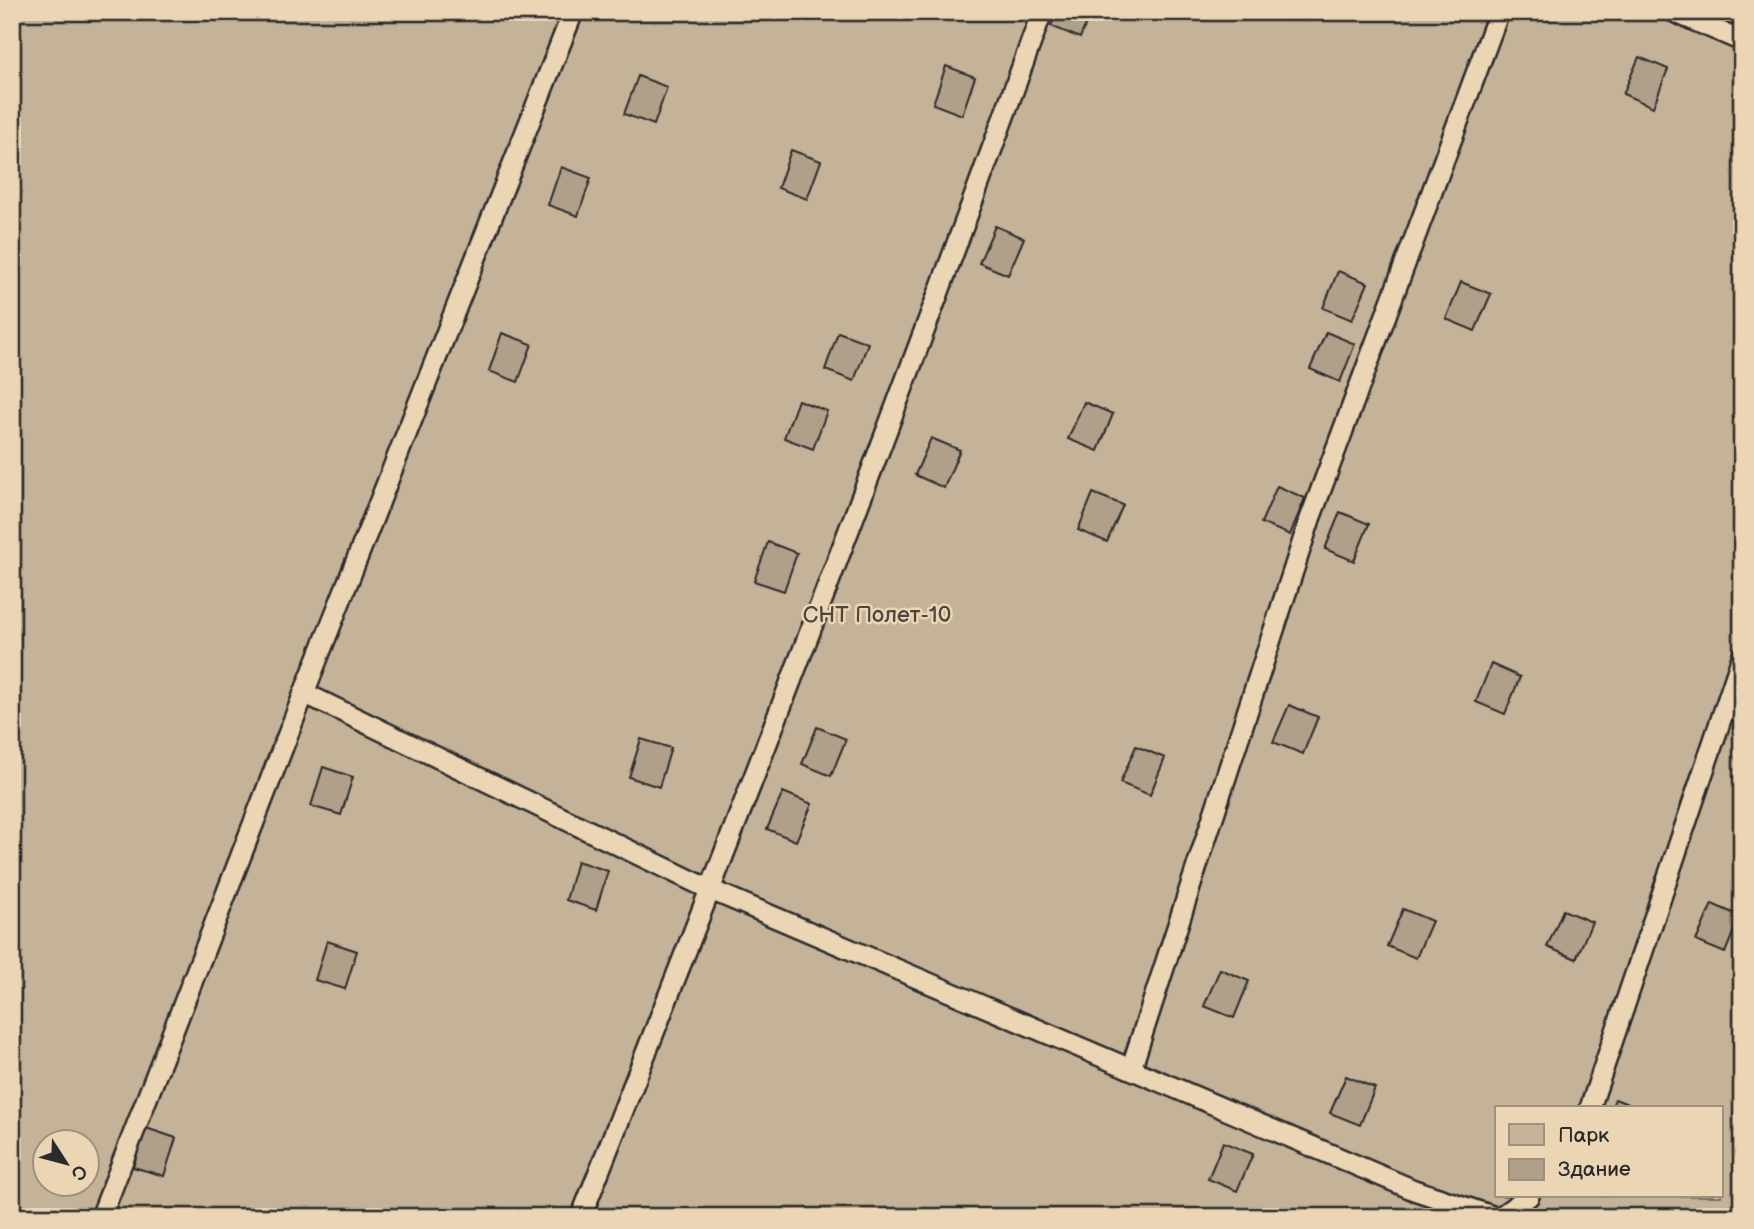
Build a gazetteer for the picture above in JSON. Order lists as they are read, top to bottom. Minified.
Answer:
{"parks":["СНТ Полет-10"],"legend":["Парк","Здание"],"north":"bottom right"}
